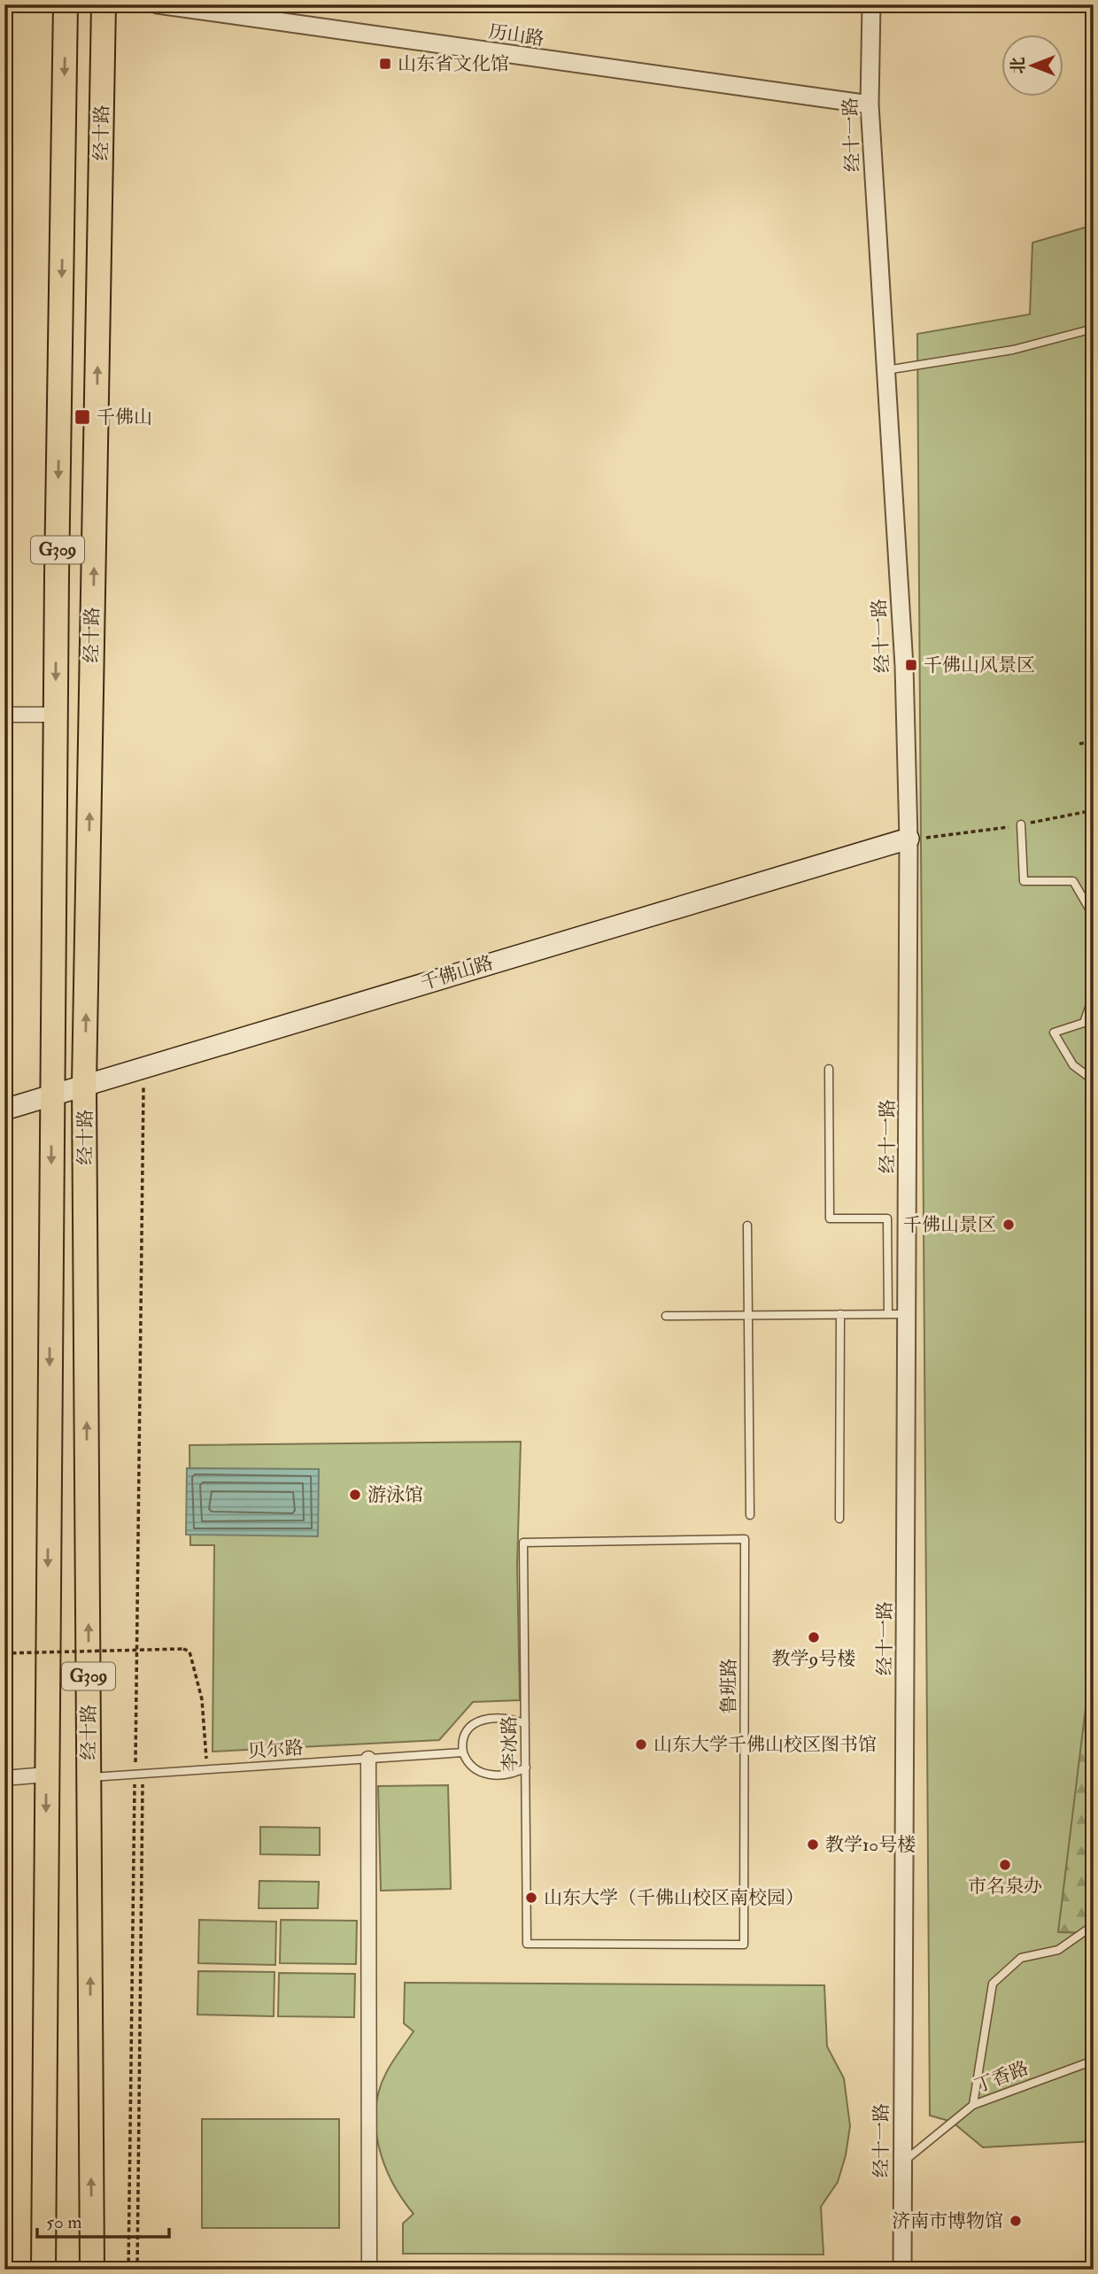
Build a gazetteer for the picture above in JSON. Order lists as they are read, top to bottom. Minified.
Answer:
{"streets":{"highway":["经十路","G309"],"main road":["千佛山路"],"street":["历山路","经十一路"],"lane":["鲁班路","李冰路","贝尔路","丁香路"]},"crossings":[["历山路","经十一路"],["经十路","千佛山路"],["经十路","贝尔路"],["经十一路","千佛山路"],["经十一路","丁香路"],["鲁班路","李冰路"],["李冰路","贝尔路"]],"places":{"transit":["山东省文化馆","千佛山","千佛山风景区"],"other":["千佛山景区","游泳馆","教学9号楼","山东大学千佛山校区图书馆","教学10号楼","市名泉办","山东大学（千佛山校区南校园）","济南市博物馆"]},"scale_bar":"50 m","north":"left"}
